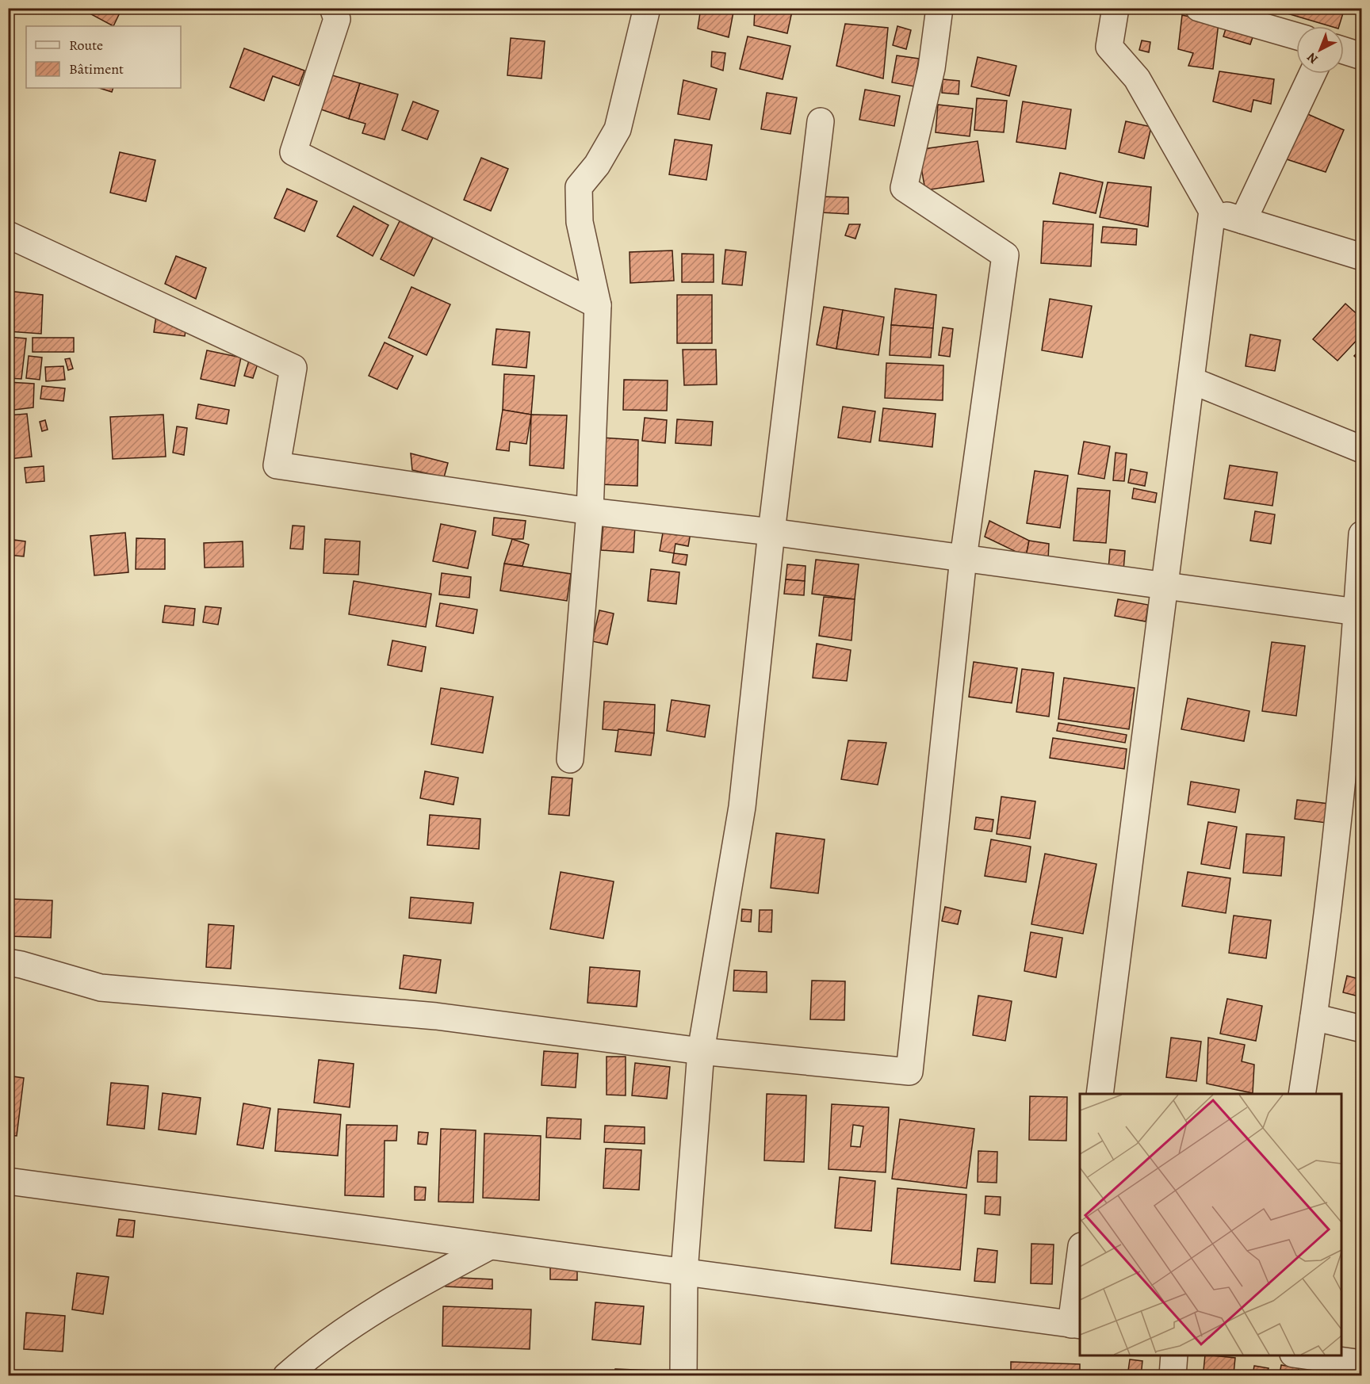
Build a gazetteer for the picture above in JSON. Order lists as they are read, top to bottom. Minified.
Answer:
{"legend":["Route","Bâtiment"],"north":"bottom left"}
